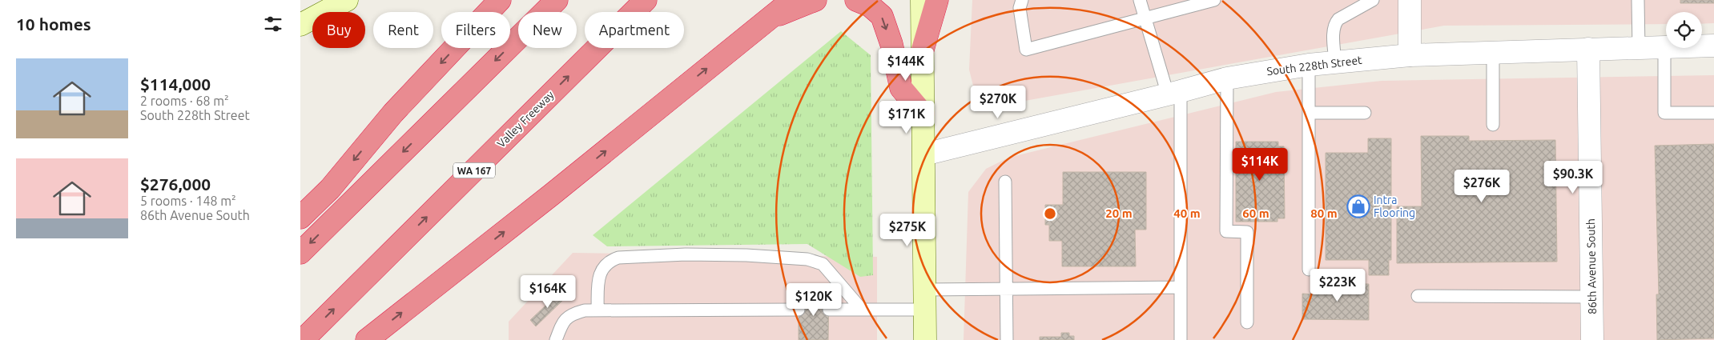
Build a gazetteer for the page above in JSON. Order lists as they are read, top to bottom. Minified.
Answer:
{"streets":{"highway":["Valley Freeway","WA 167"],"street":["South 228th Street","86th Avenue South"]},"crossings":[["South 228th Street","86th Avenue South"]],"places":{"shop":["Intra Flooring"]},"page":{"heading":"10 homes","chip":["Buy","Rent","Filters","New","Apartment"],"list":[{"name":"$114,000","note":"2 rooms · 68 m² · South 228th Street"},{"name":"$276,000","note":"5 rooms · 148 m² · 86th Avenue South"}],"price":["$144K","$270K","$171K","$114K","$90.3K","$276K","$275K","$223K","$164K","$120K"]},"rings":["20 m","40 m","60 m","80 m"]}
